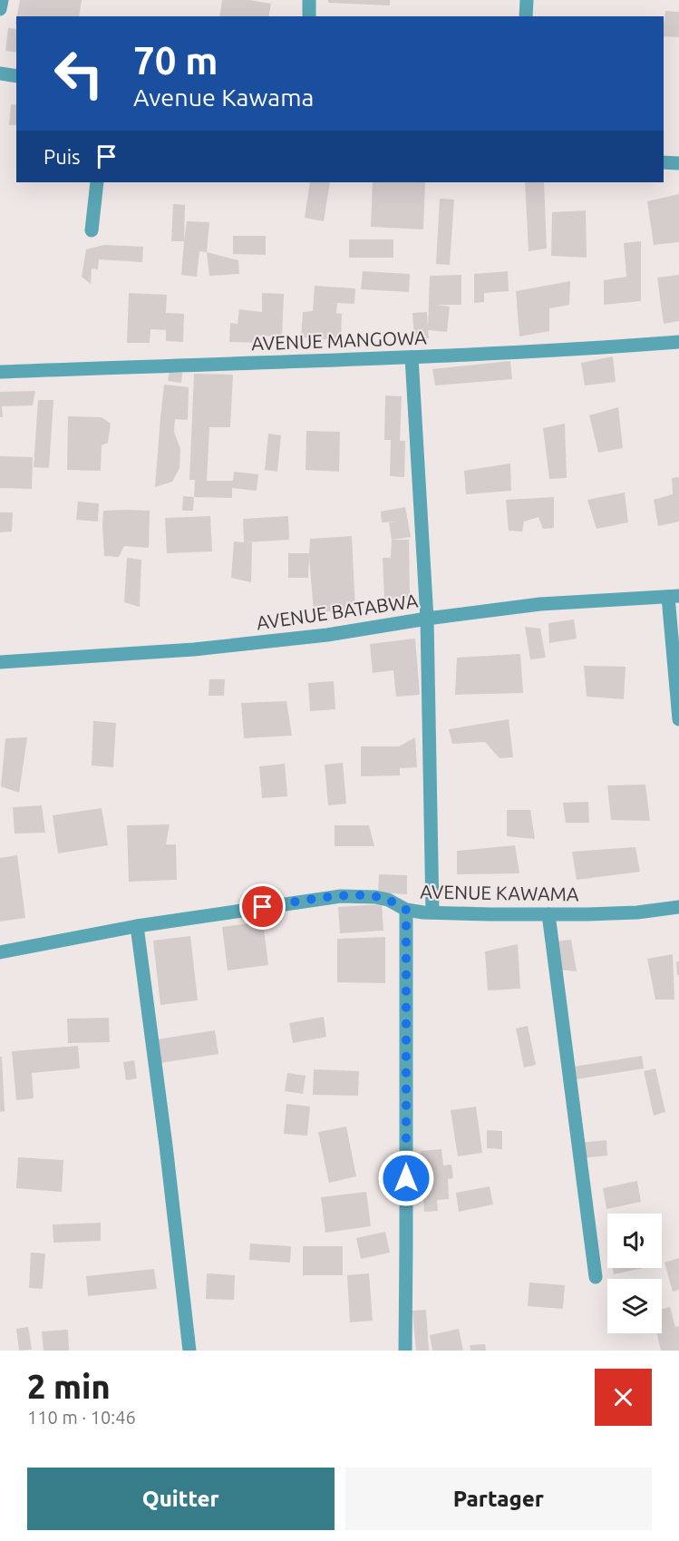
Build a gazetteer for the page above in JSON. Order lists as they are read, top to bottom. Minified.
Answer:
{"streets":{"street":["AVENUE MANGOWA","AVENUE BATABWA","AVENUE KAWAMA"]},"page":{"turn":["70 m","Avenue Kawama"],"then":"Puis","heading":["2 min","110 m · 10:46"],"buttons":["Quitter","Partager"]}}
